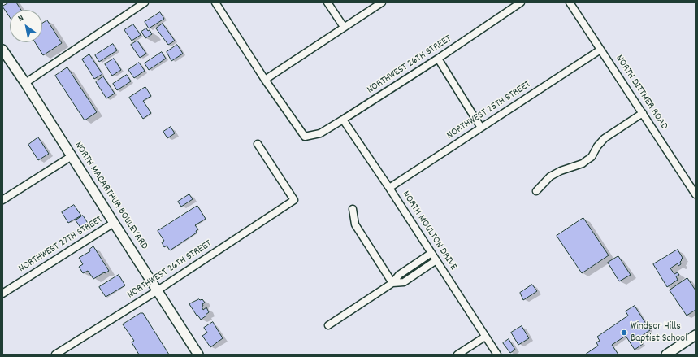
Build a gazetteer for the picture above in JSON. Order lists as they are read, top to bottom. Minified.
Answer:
{"streets":{"main road":["NORTH MACARTHUR BOULEVARD"],"street":["NORTHWEST 26TH STREET","NORTH DITTMER ROAD","NORTHWEST 25TH STREET","NORTH MOULTON DRIVE","NORTHWEST 27TH STREET"]},"crossings":[["NORTHWEST 26TH STREET","NORTH MACARTHUR BOULEVARD"],["NORTHWEST 26TH STREET","NORTH MOULTON DRIVE"],["NORTH DITTMER ROAD","NORTHWEST 25TH STREET"],["NORTHWEST 25TH STREET","NORTH MOULTON DRIVE"],["NORTH MACARTHUR BOULEVARD","NORTHWEST 27TH STREET"]],"places":["Windsor Hills Baptist School"],"north":"top left"}
